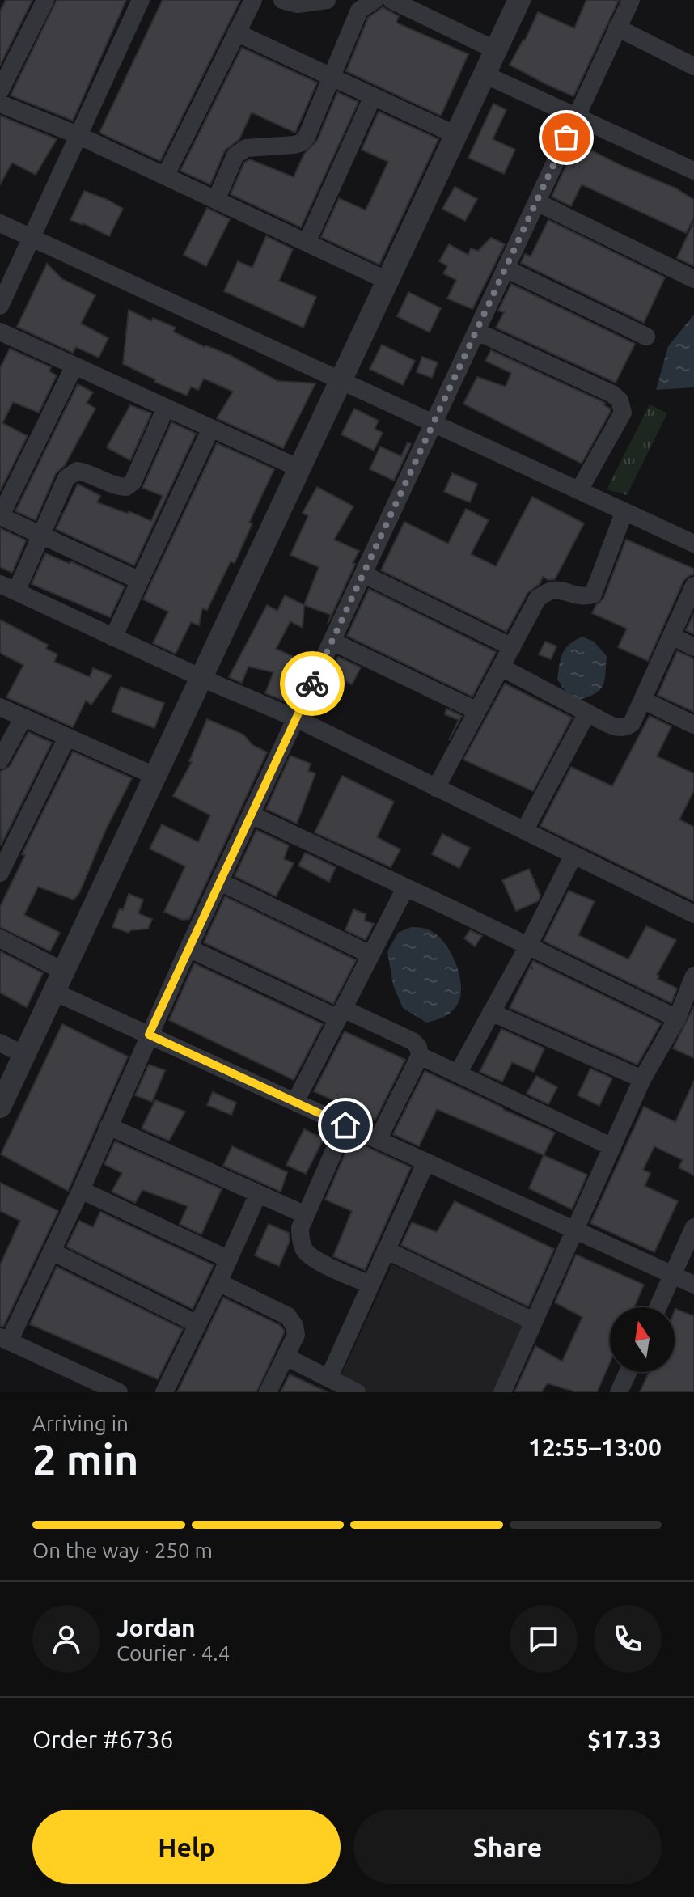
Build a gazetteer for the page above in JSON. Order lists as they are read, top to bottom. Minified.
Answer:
{"north":"top","page":{"heading":["2 min","Arriving in","12:55–13:00"],"panel":["Jordan","Courier · 4.4","Order #6736","$17.33"],"bar":"On the way · 250 m","buttons":["Help","Share"]}}
